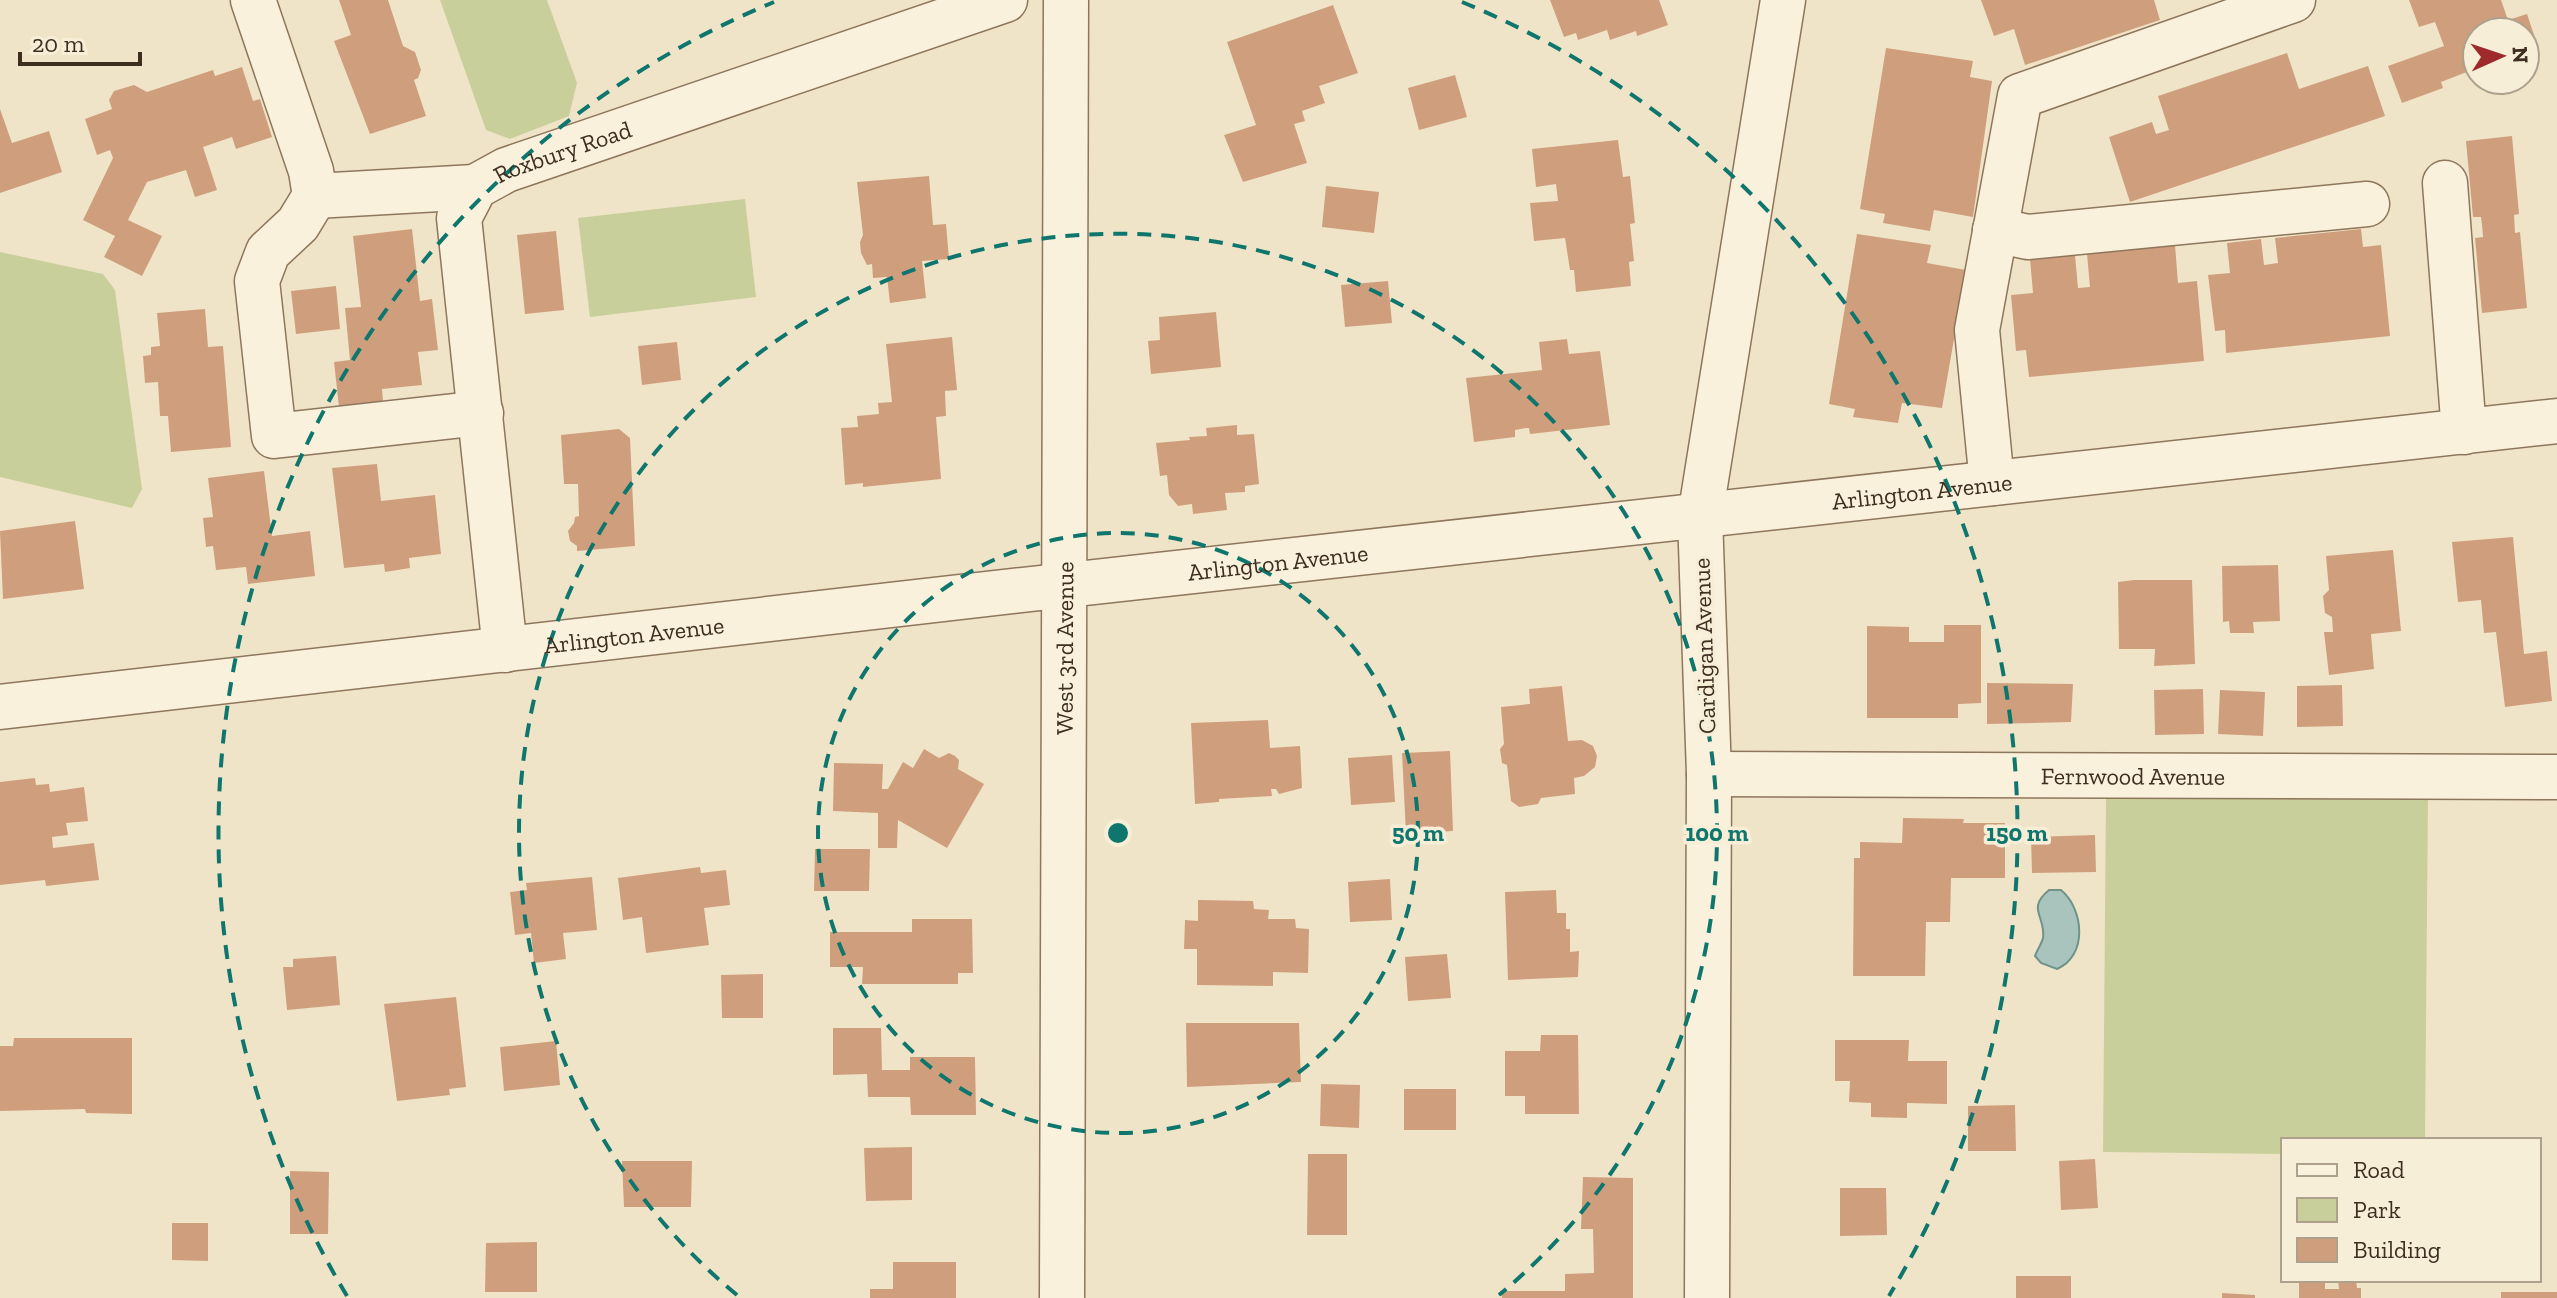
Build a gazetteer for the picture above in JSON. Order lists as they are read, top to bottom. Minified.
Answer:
{"streets":{"street":["Roxbury Road","Arlington Avenue","Cardigan Avenue","West 3rd Avenue","Fernwood Avenue"]},"crossings":[["Roxbury Road","Arlington Avenue"],["Arlington Avenue","Cardigan Avenue"],["Arlington Avenue","West 3rd Avenue"],["Cardigan Avenue","Fernwood Avenue"]],"legend":["Road","Park","Building"],"scale_bar":"20 m","north":"right","rings":["50 m","100 m","150 m"]}
